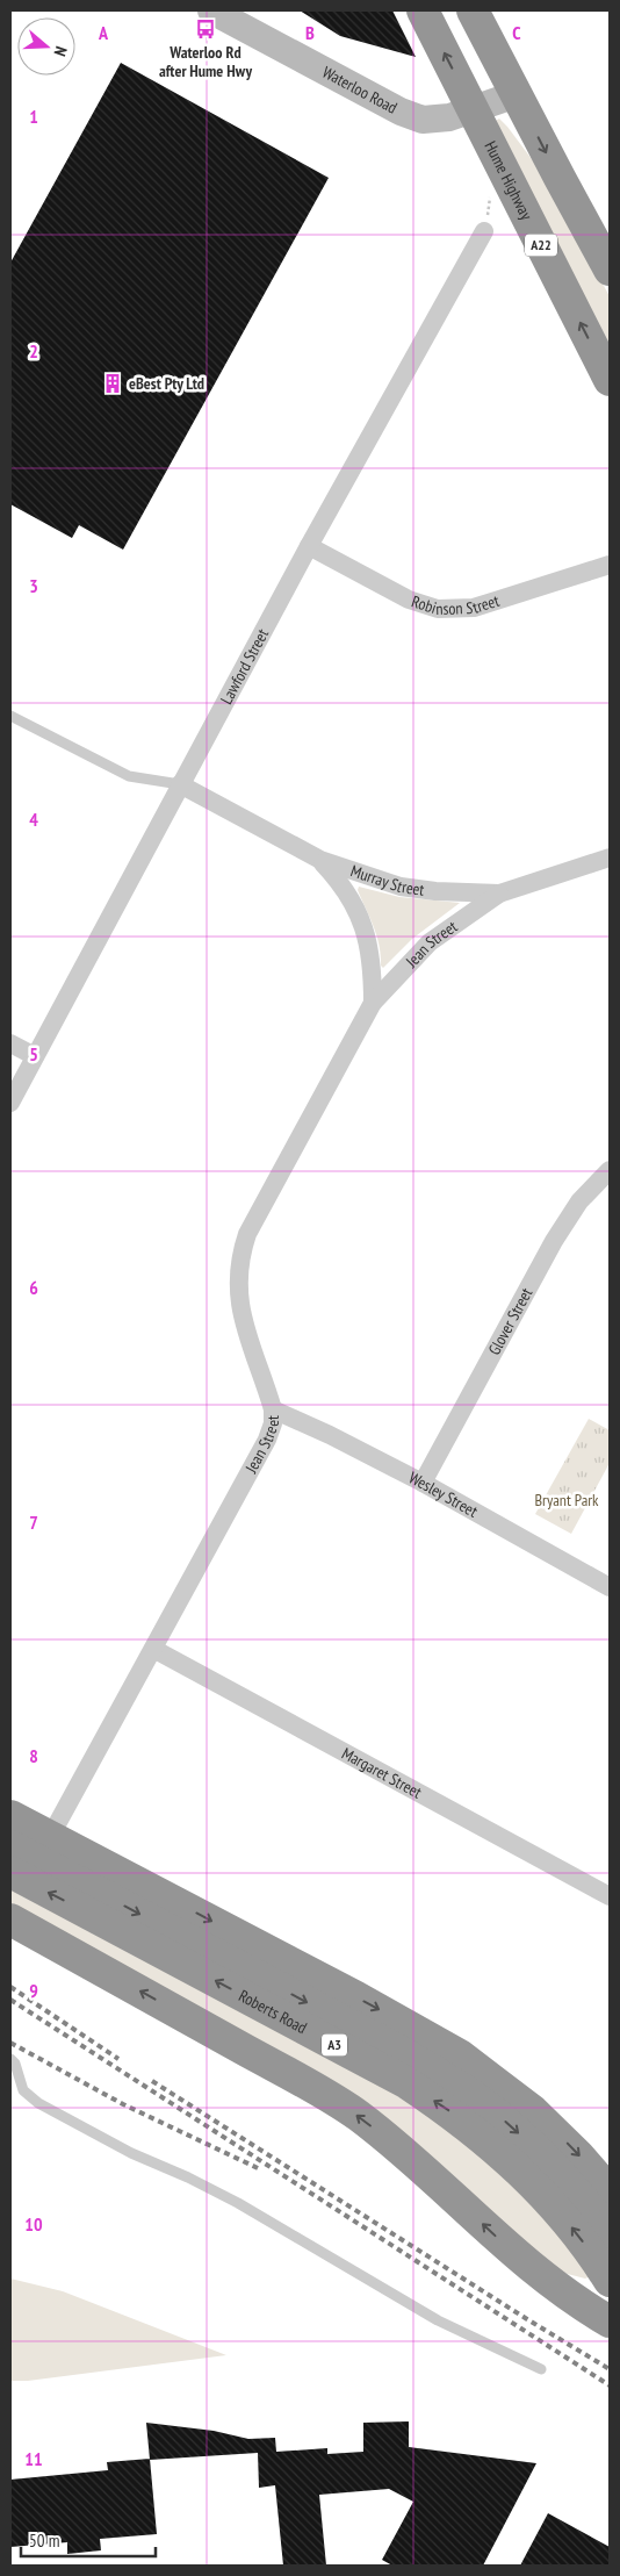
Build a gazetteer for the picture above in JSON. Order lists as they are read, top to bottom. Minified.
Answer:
{"streets":{"highway":["Hume Highway","A22","Roberts Road","A3"],"main road":["Waterloo Road"],"street":["Robinson Street","Lawford Street","Murray Street","Jean Street","Glover Street","Wesley Street","Margaret Street"]},"crossings":[["Waterloo Road","Hume Highway"],["Robinson Street","Lawford Street"],["Lawford Street","Murray Street"],["Murray Street","Jean Street"],["Jean Street","Wesley Street"],["Jean Street","Margaret Street"],["Glover Street","Wesley Street"]],"parks":["Bryant Park"],"places":{"bus stop":["Waterloo Rd after Hume Hwy"],"building":["eBest Pty Ltd"]},"scale_bar":"50 m","north":"right","grid":{"columns":["A","B","C"],"rows":["1","2","3","4","5","6","7","8","9","10","11"]}}
